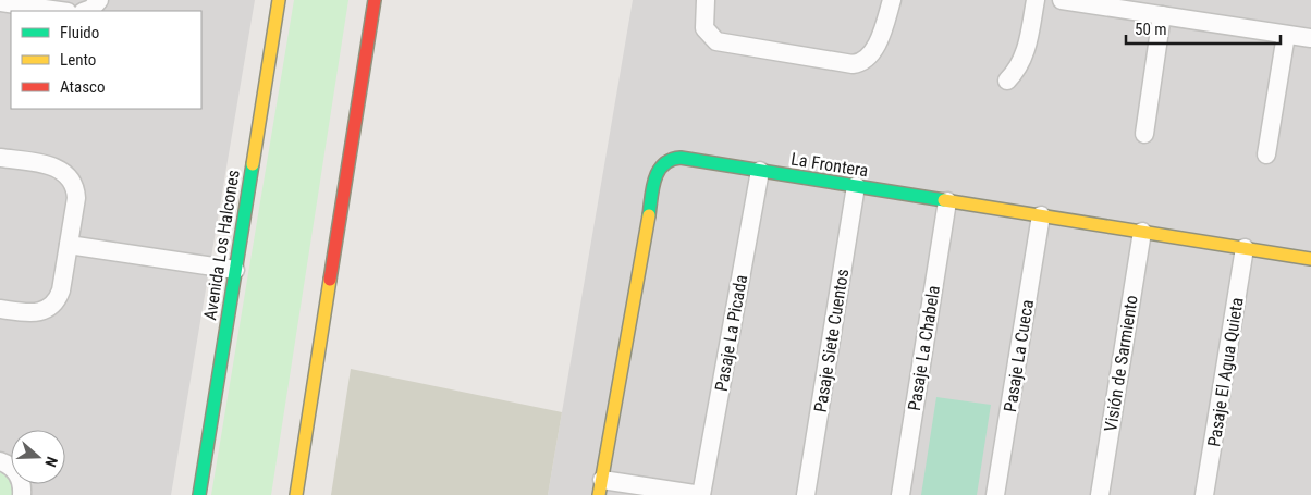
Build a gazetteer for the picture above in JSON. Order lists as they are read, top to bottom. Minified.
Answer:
{"streets":{"street":["La Frontera","Avenida Los Halcones","Pasaje La Picada","Pasaje Siete Cuentos","Pasaje La Chabela","Pasaje La Cueca","Visión de Sarmiento","Pasaje El Agua Quieta"]},"crossings":[["La Frontera","Pasaje La Picada"],["La Frontera","Pasaje Siete Cuentos"],["La Frontera","Pasaje La Chabela"],["La Frontera","Pasaje La Cueca"],["La Frontera","Visión de Sarmiento"],["La Frontera","Pasaje El Agua Quieta"]],"legend":["Fluido","Lento","Atasco"],"scale_bar":"50 m","north":"right"}
